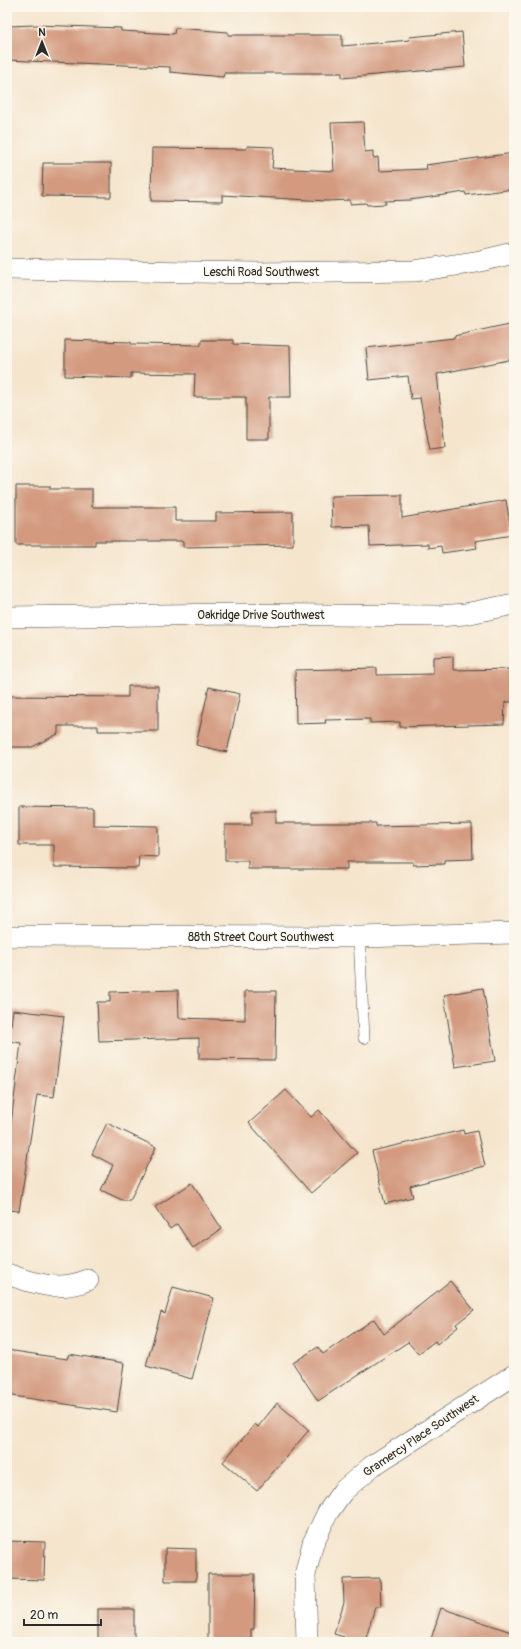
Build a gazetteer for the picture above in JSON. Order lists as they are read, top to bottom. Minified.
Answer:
{"streets":{"street":["Leschi Road Southwest","Oakridge Drive Southwest","88th Street Court Southwest","Gramercy Place Southwest"]},"scale_bar":"20 m","north":"top"}
